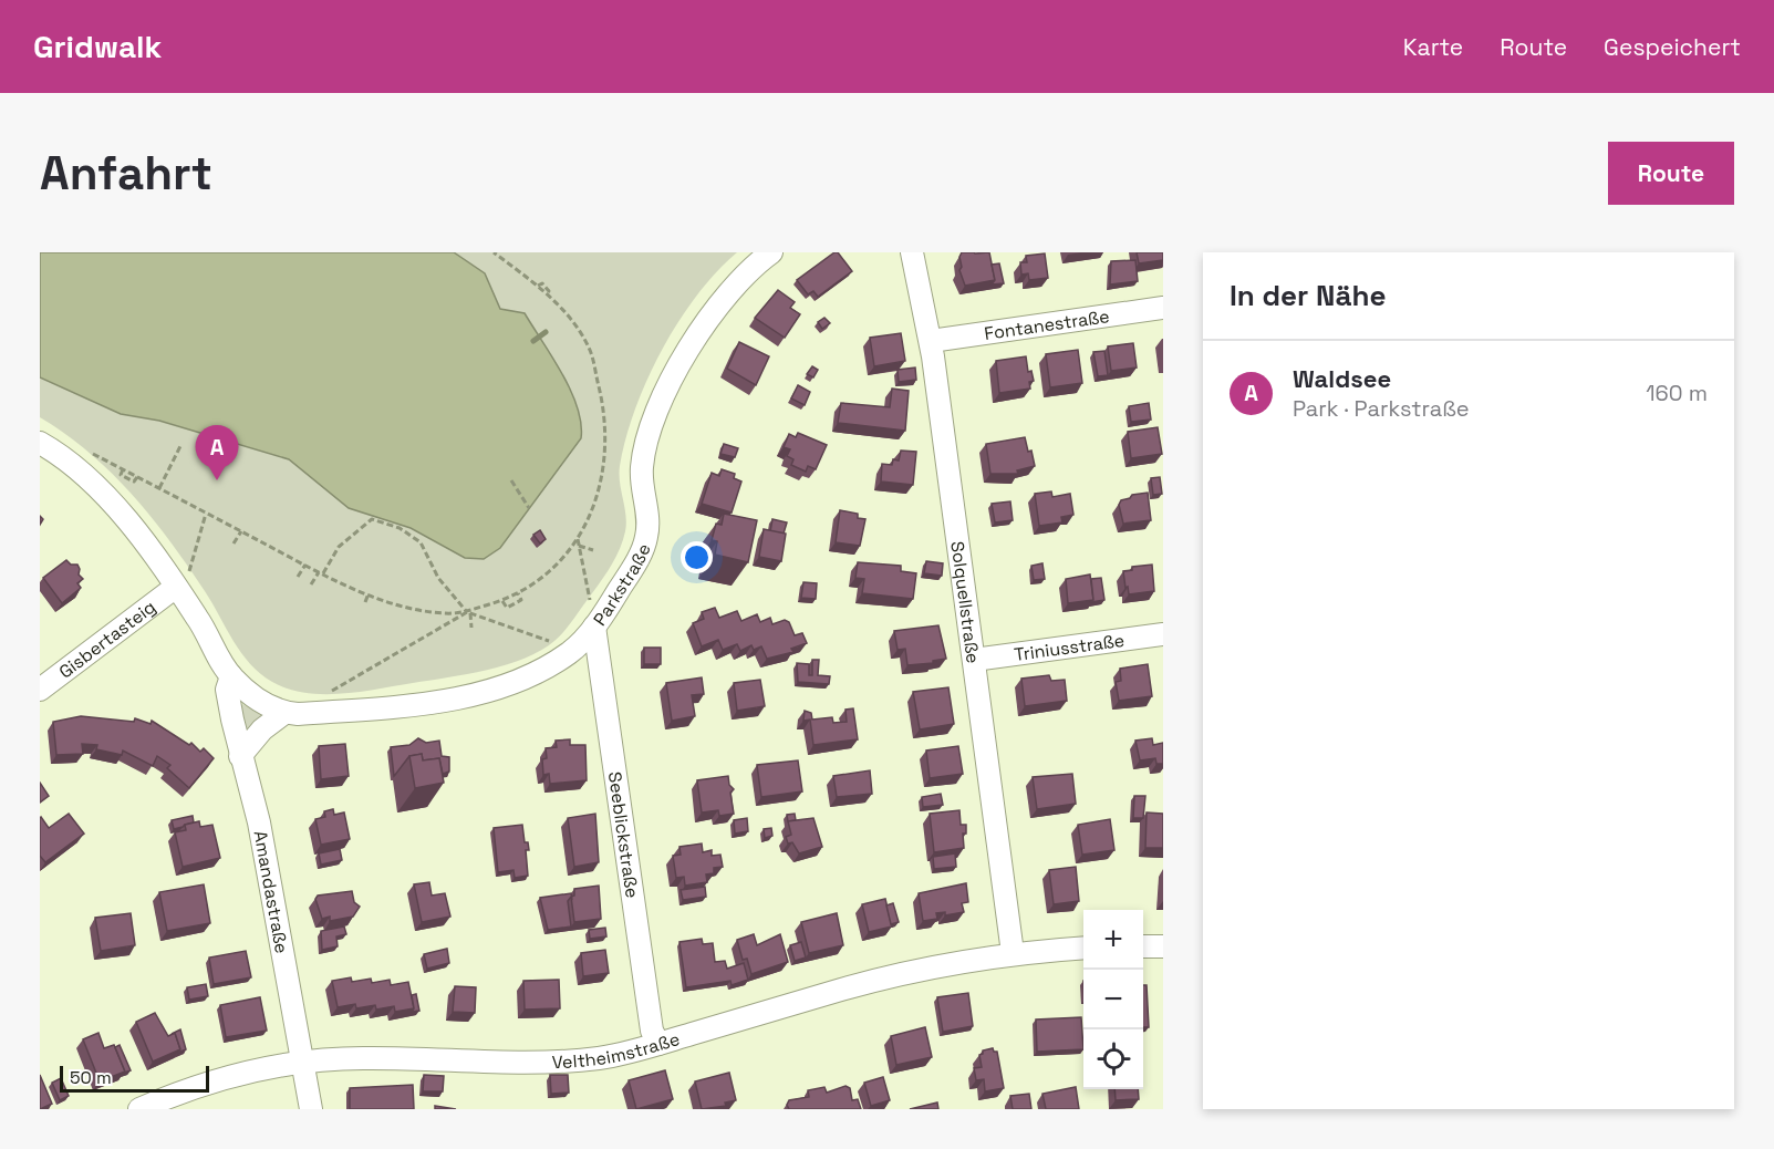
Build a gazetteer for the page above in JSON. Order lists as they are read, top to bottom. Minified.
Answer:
{"streets":{"street":["Fontanestraße","Parkstraße","Solquellstraße","Gisbertasteig","Triniusstraße","Seeblickstraße","Amandastraße","Veltheimstraße"]},"crossings":[["Fontanestraße","Solquellstraße"],["Parkstraße","Seeblickstraße"],["Solquellstraße","Triniusstraße"],["Solquellstraße","Veltheimstraße"],["Seeblickstraße","Veltheimstraße"],["Amandastraße","Veltheimstraße"]],"scale_bar":"50 m","page":{"header":"Gridwalk","nav":["Karte","Route","Gespeichert"],"buttons":"Route","title":"Anfahrt","heading":"In der Nähe","list":[{"mark":"A","name":"Waldsee","note":"Park · Parkstraße","value":"160 m"}],"pins":"A","map_buttons":["+","−"],"scale":"50 m"}}
